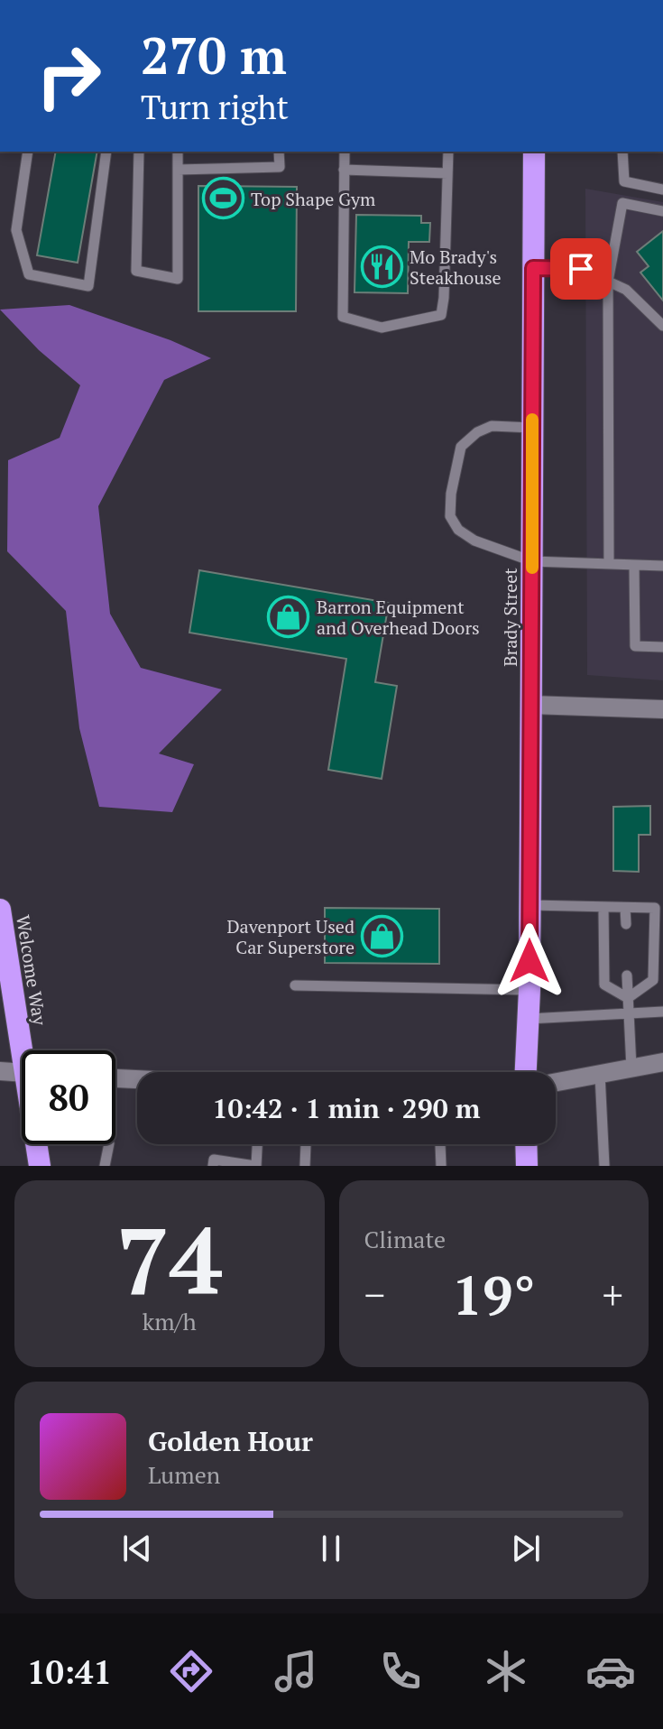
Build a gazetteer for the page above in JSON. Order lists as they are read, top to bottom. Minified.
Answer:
{"streets":{"highway":["Brady Street","Welcome Way"]},"places":{"sports":["Top Shape Gym"],"restaurant":["Mo Brady's Steakhouse"],"shop":["Barron Equipment and Overhead Doors","Davenport Used Car Superstore"]},"page":{"turn":["270 m","Turn right"],"limit":"80","trip":"10:42 · 1 min · 290 m","tile":[["74","km/h"],"Climate"],"heat":["−","19°","+"],"song":["Golden Hour","Lumen"],"tabs":"10:41"}}
